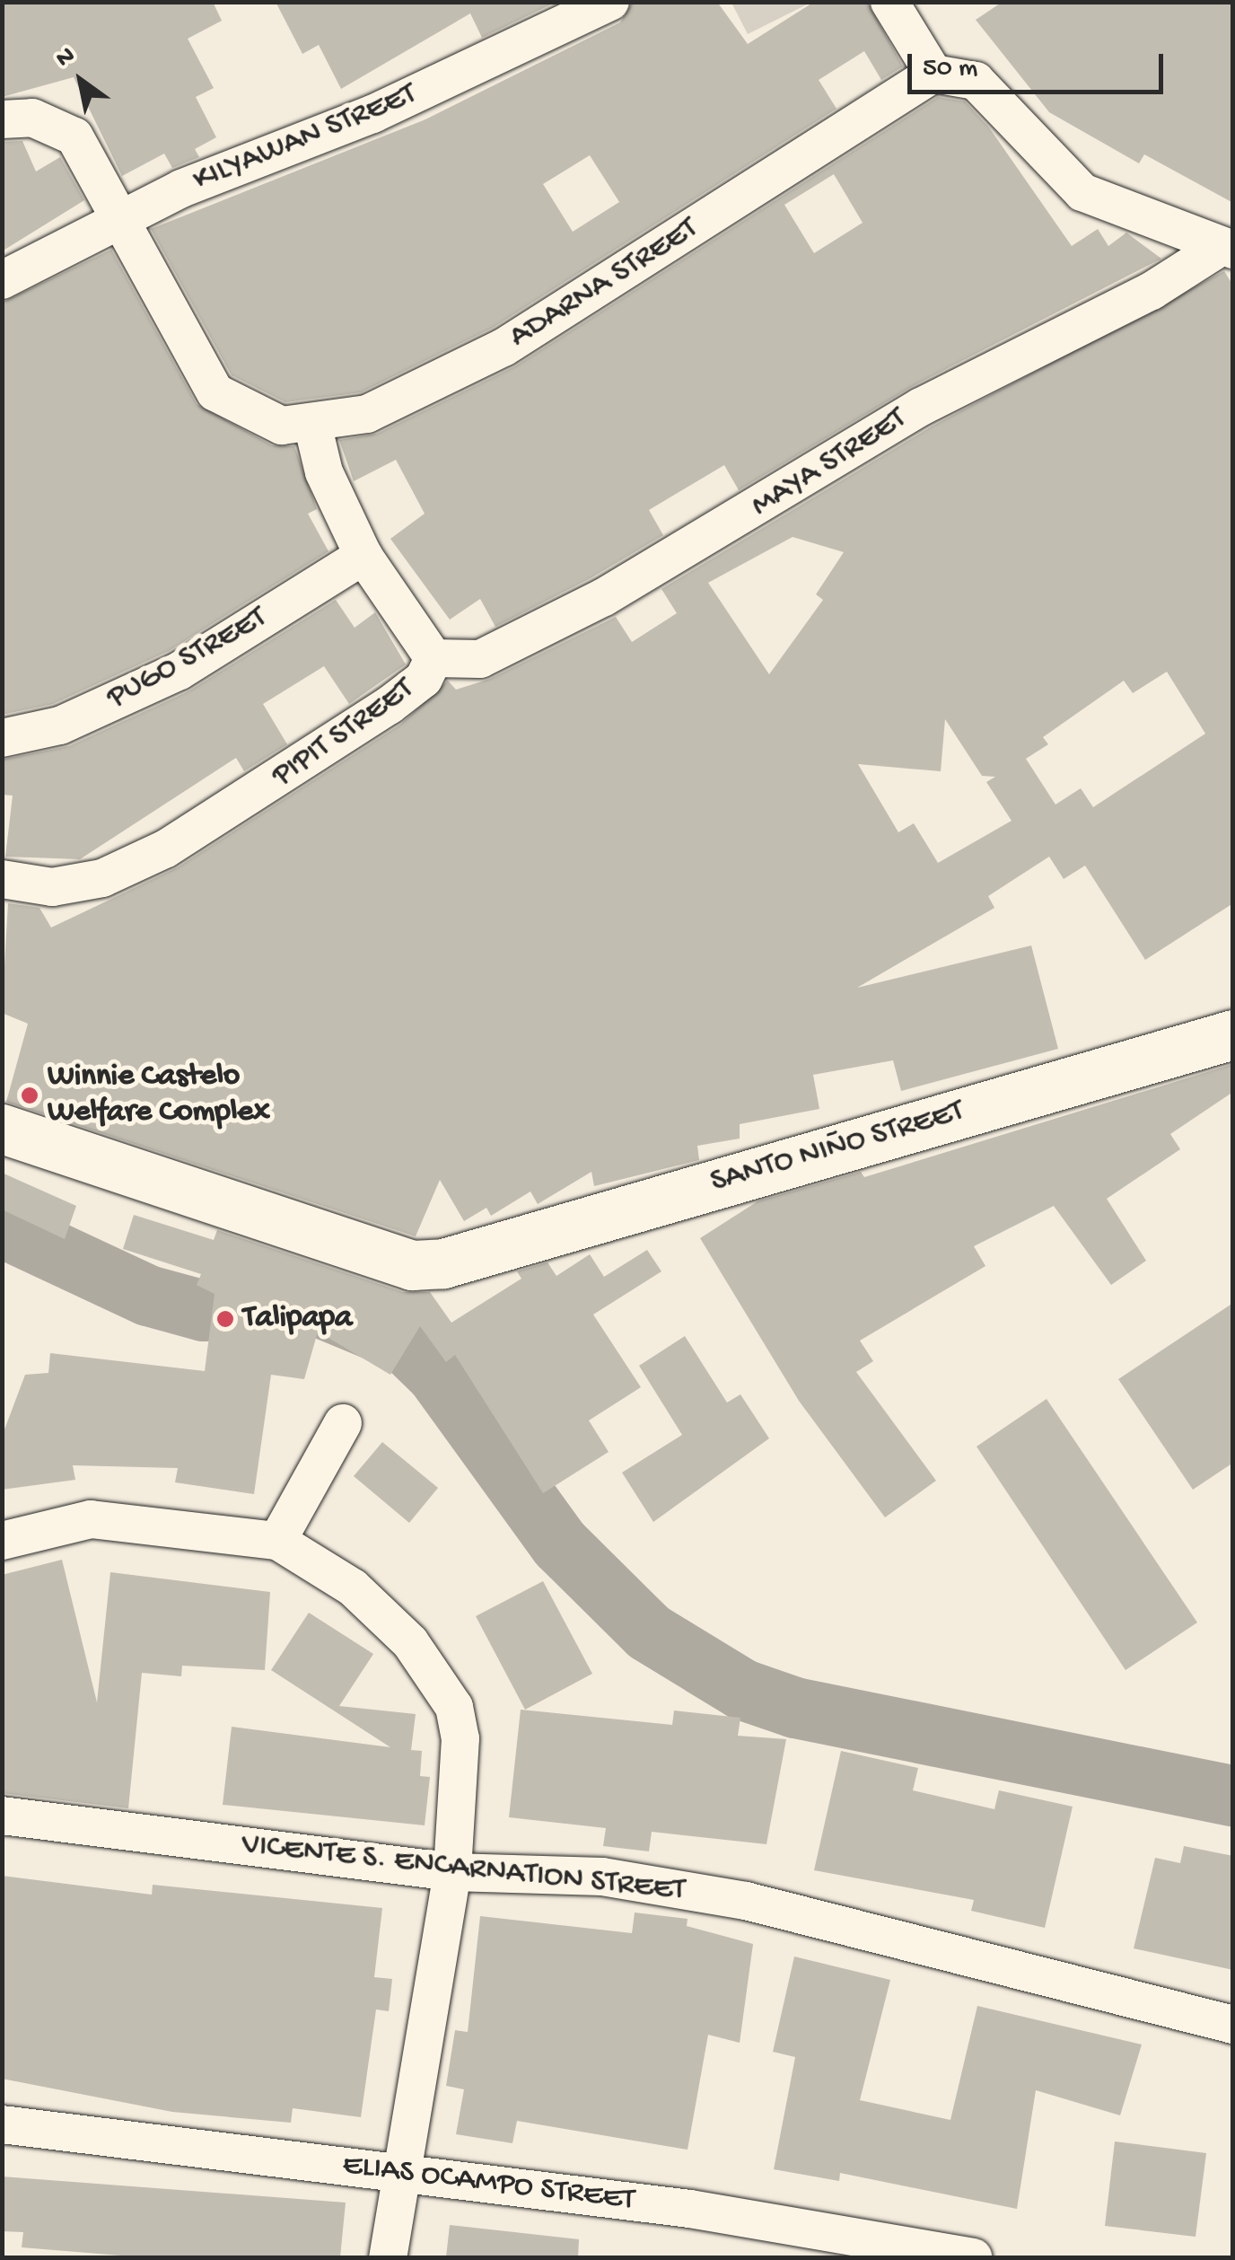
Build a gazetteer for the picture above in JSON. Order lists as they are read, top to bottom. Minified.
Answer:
{"streets":{"main road":["SANTO NIÑO STREET"],"street":["KILYAWAN STREET","ADARNA STREET","MAYA STREET","PUGO STREET","PIPIT STREET","VICENTE S. ENCARNATION STREET","ELIAS OCAMPO STREET"]},"crossings":[["KILYAWAN STREET","ADARNA STREET"],["ADARNA STREET","PIPIT STREET"],["MAYA STREET","PIPIT STREET"],["PUGO STREET","PIPIT STREET"]],"places":["Winnie Castelo Welfare Complex","Talipapa"],"scale_bar":"50 m","north":"top left"}
